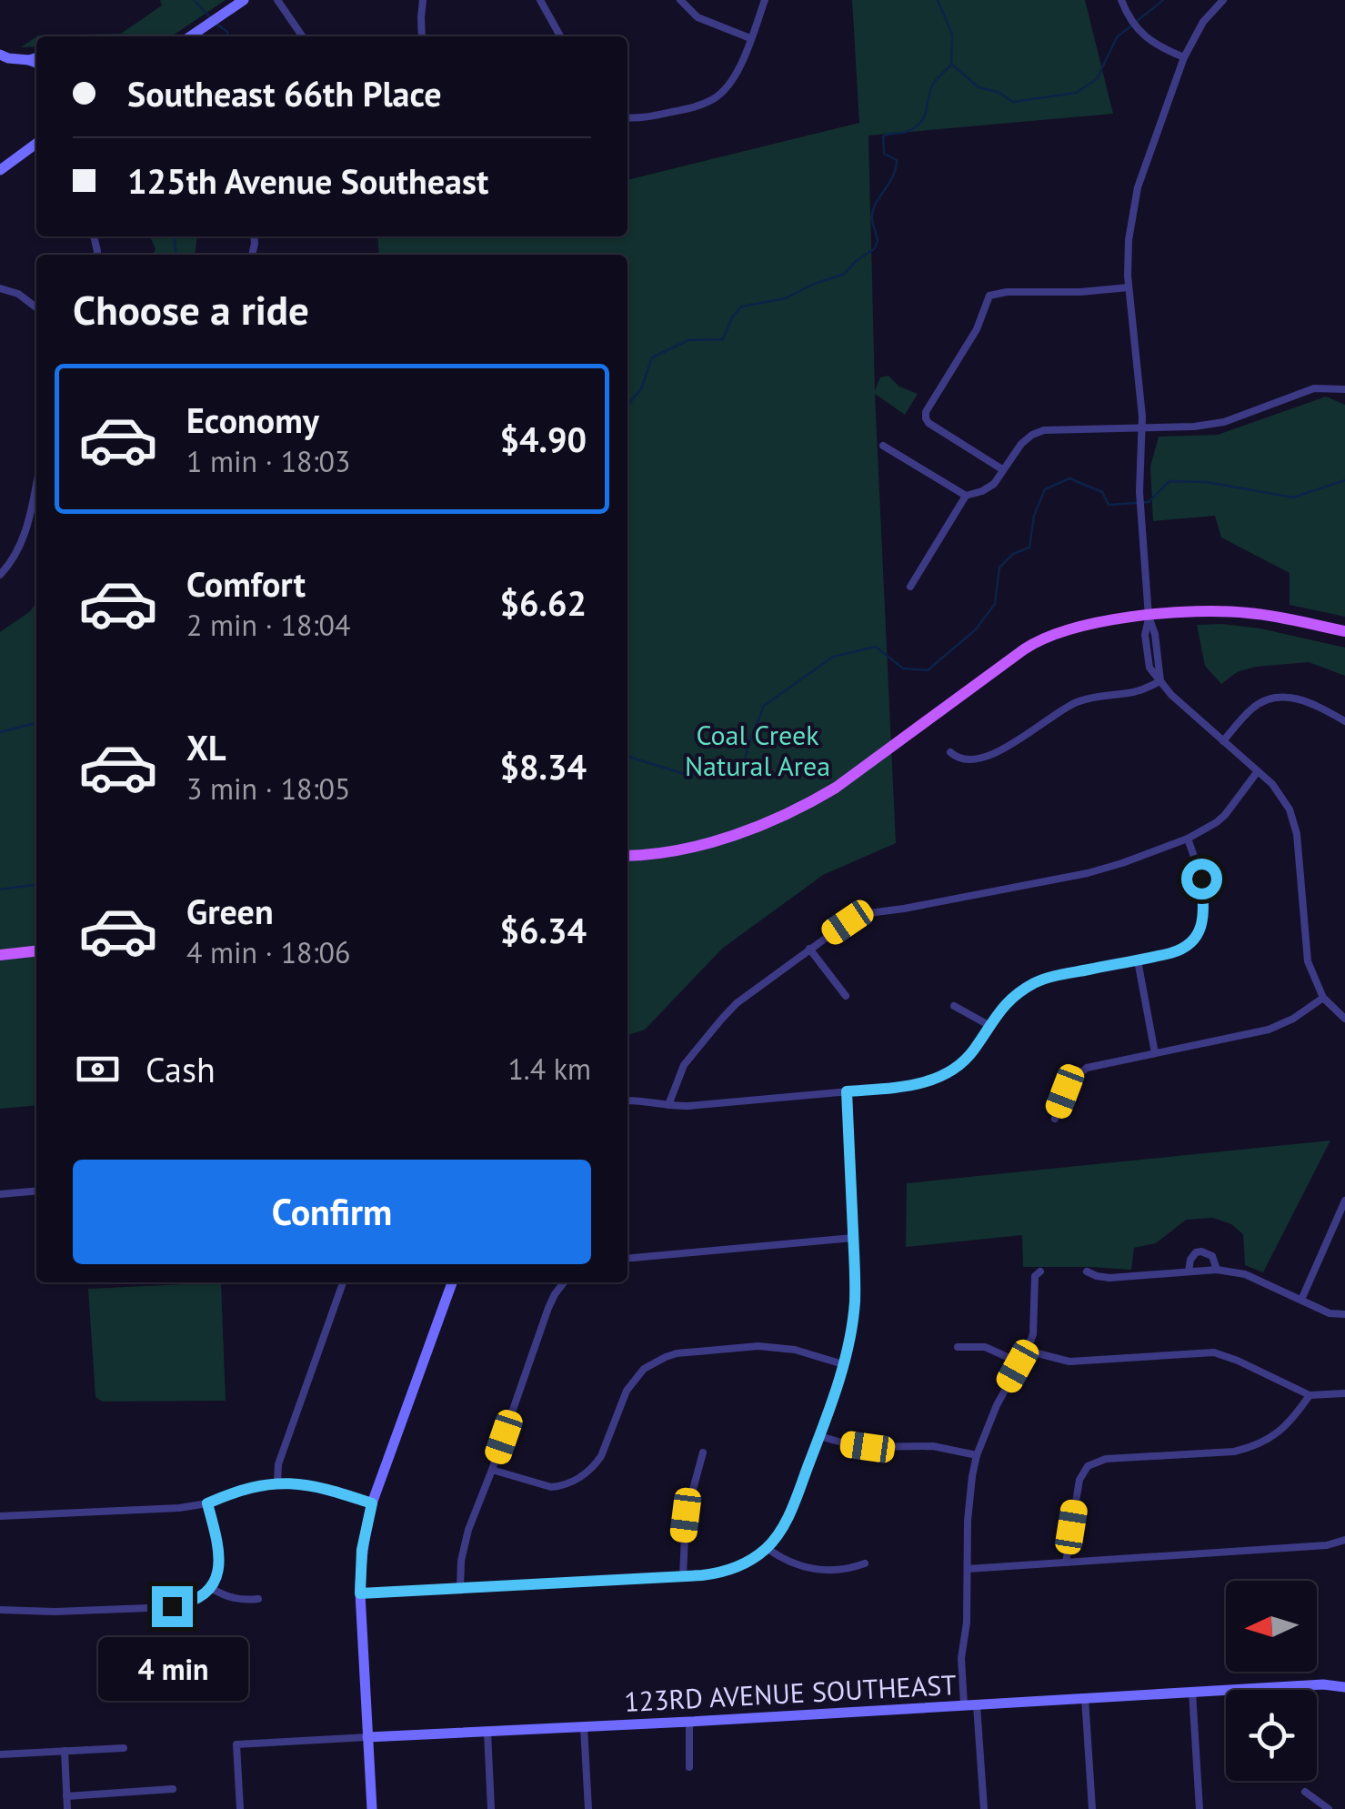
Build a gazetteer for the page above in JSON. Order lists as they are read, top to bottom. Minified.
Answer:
{"streets":{"street":["123RD AVENUE SOUTHEAST"]},"parks":["Coal Creek Natural Area"],"north":"left","page":{"banner":["Southeast 66th Place","125th Avenue Southeast"],"heading":"Choose a ride","list":[{"name":"Economy","note":"1 min · 18:03","value":"$4.90"},{"name":"Comfort","note":"2 min · 18:04","value":"$6.62"},{"name":"XL","note":"3 min · 18:05","value":"$8.34"},{"name":"Green","note":"4 min · 18:06","value":"$6.34"}],"pay":["Cash","1.4 km"],"buttons":"Confirm","bubble":"4 min"}}
